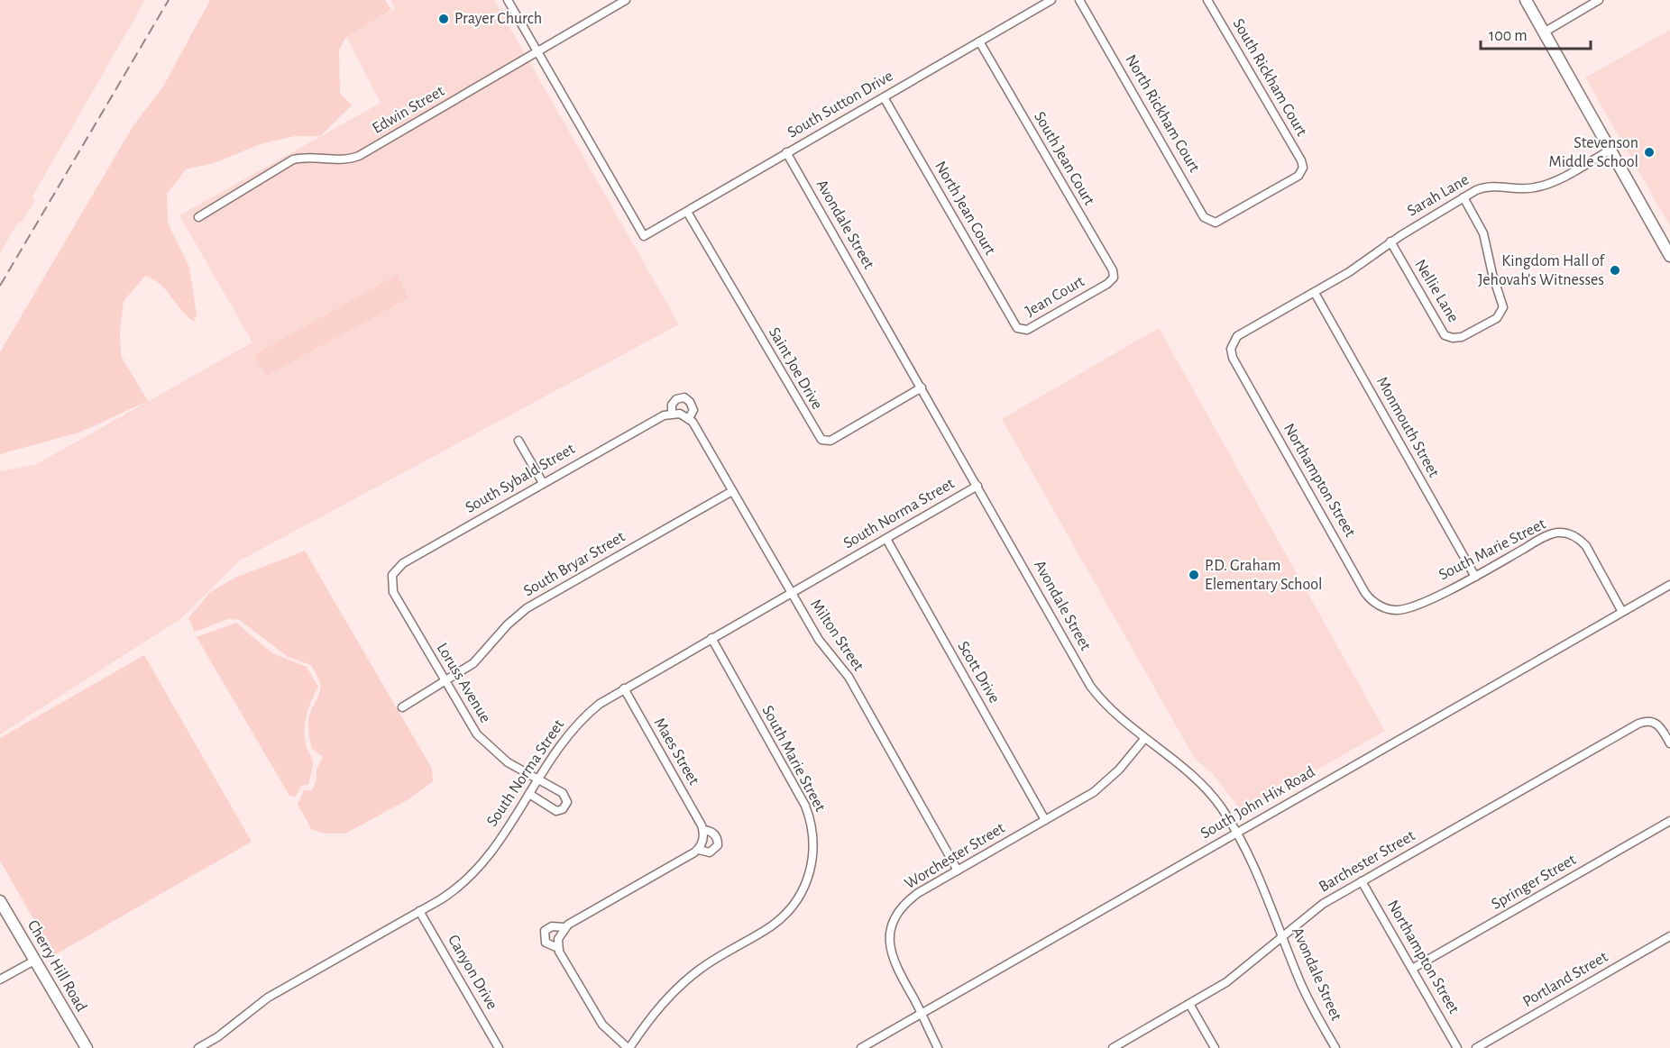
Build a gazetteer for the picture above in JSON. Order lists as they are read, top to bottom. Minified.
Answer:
{"streets":{"street":["South Rickham Court","South Sutton Drive","Edwin Street","North Rickham Court","South Jean Court","Sarah Lane","North Jean Court","Avondale Street","Nellie Lane","Jean Court","Saint Joe Drive","Monmouth Street","South Sybald Street","Northampton Street","South Norma Street","South Marie Street","South Bryar Street","Milton Street","Scott Drive","Loruss Avenue","Maes Street","South John Hix Road","Worchester Street","Barchester Street","Springer Street","Cherry Hill Road","Canyon Drive","Portland Street"]},"crossings":[["South Rickham Court","North Rickham Court"],["South Sutton Drive","Edwin Street"],["South Sutton Drive","South Jean Court"],["South Sutton Drive","North Jean Court"],["South Sutton Drive","Avondale Street"],["South Sutton Drive","Saint Joe Drive"],["South Jean Court","Jean Court"],["Sarah Lane","Nellie Lane"],["Sarah Lane","Monmouth Street"],["Sarah Lane","Northampton Street"],["North Jean Court","Jean Court"],["Avondale Street","Saint Joe Drive"],["Avondale Street","South Norma Street"],["Avondale Street","South John Hix Road"],["Avondale Street","Worchester Street"],["Avondale Street","Barchester Street"],["Monmouth Street","Northampton Street"],["Monmouth Street","South Marie Street"],["South Sybald Street","Milton Street"],["South Sybald Street","Loruss Avenue"],["Northampton Street","South Marie Street"],["Northampton Street","Barchester Street"],["Northampton Street","Springer Street"],["South Norma Street","South Marie Street"],["South Norma Street","Milton Street"],["South Norma Street","Scott Drive"],["South Norma Street","Loruss Avenue"],["South Norma Street","Maes Street"],["South Norma Street","Canyon Drive"],["South Marie Street","Maes Street"],["South Marie Street","South John Hix Road"],["South Bryar Street","Milton Street"],["South Bryar Street","Loruss Avenue"],["Milton Street","Worchester Street"],["Scott Drive","Worchester Street"],["South John Hix Road","Worchester Street"]],"places":["Prayer Church","Stevenson Middle School","Kingdom Hall of Jehovah's Witnesses","P.D. Graham Elementary School"],"scale_bar":"100 m"}
